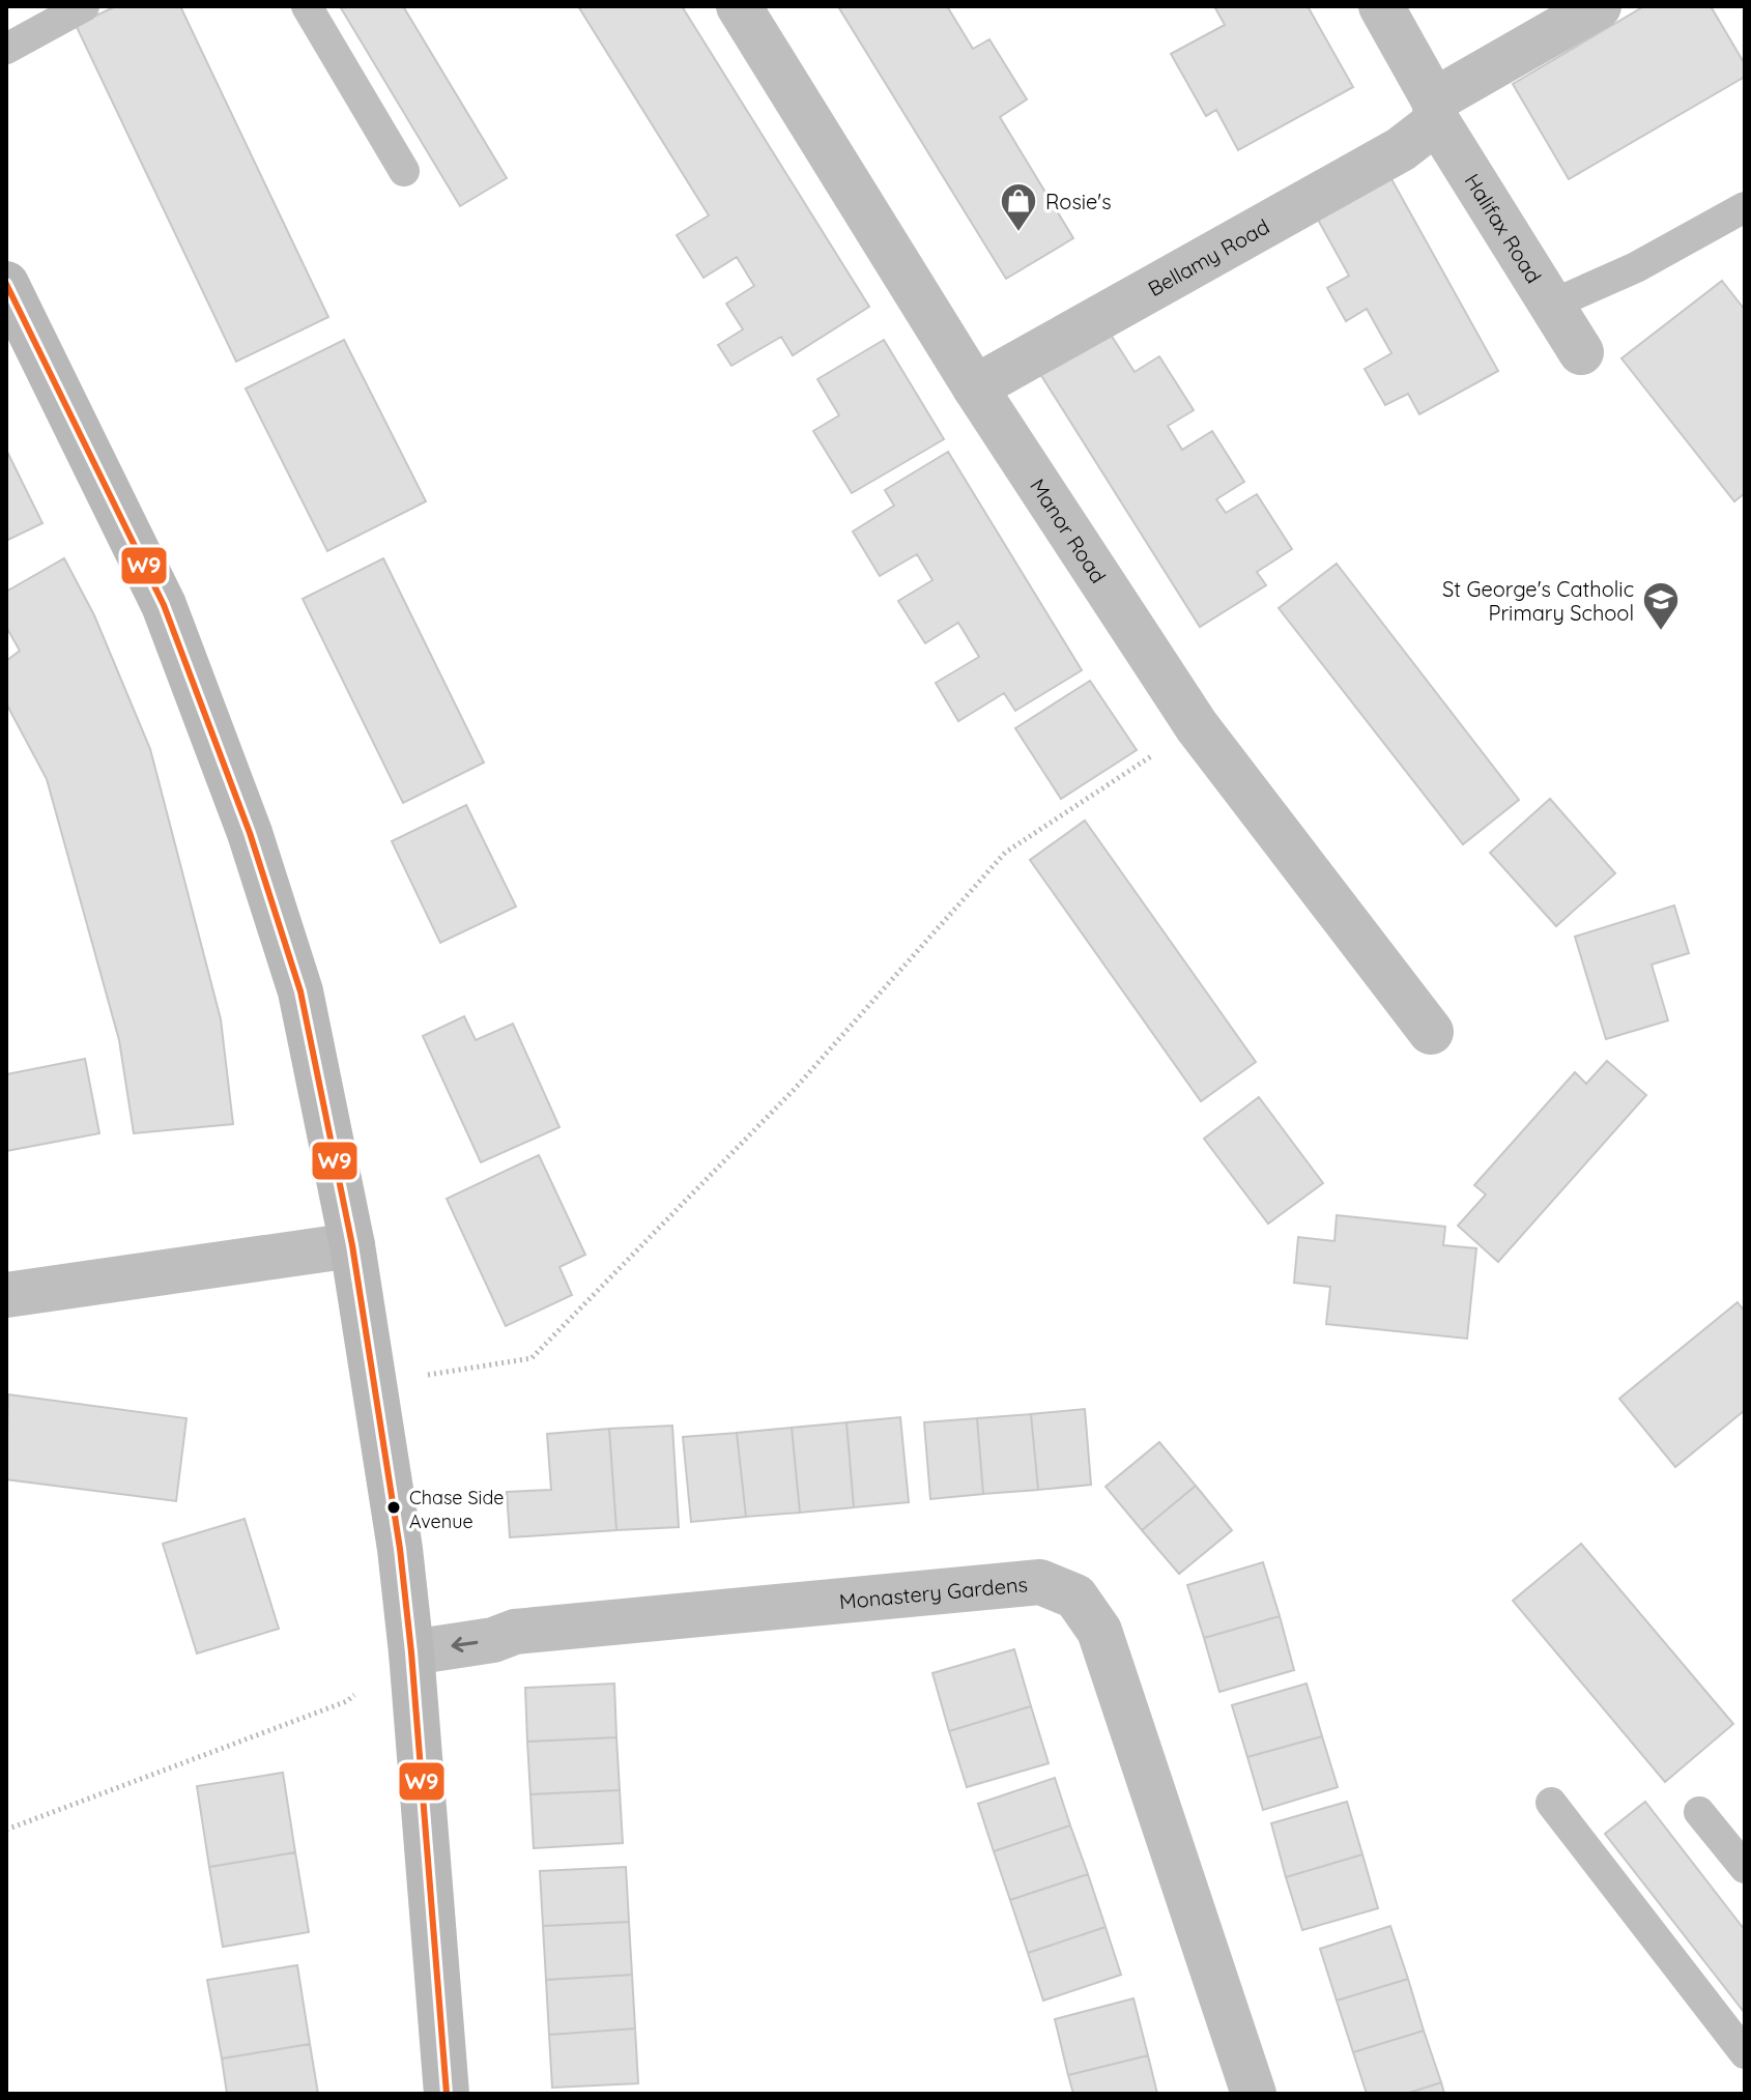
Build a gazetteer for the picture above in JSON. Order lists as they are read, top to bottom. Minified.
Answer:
{"streets":{"street":["Halifax Road","Bellamy Road","Manor Road","Monastery Gardens"]},"crossings":[["Halifax Road","Bellamy Road"],["Bellamy Road","Manor Road"]],"places":{"shop":["Rosie's"],"school or university":["St George's Catholic Primary School"],"other":["Chase Side Avenue"]},"lines":["transit line W9"]}
